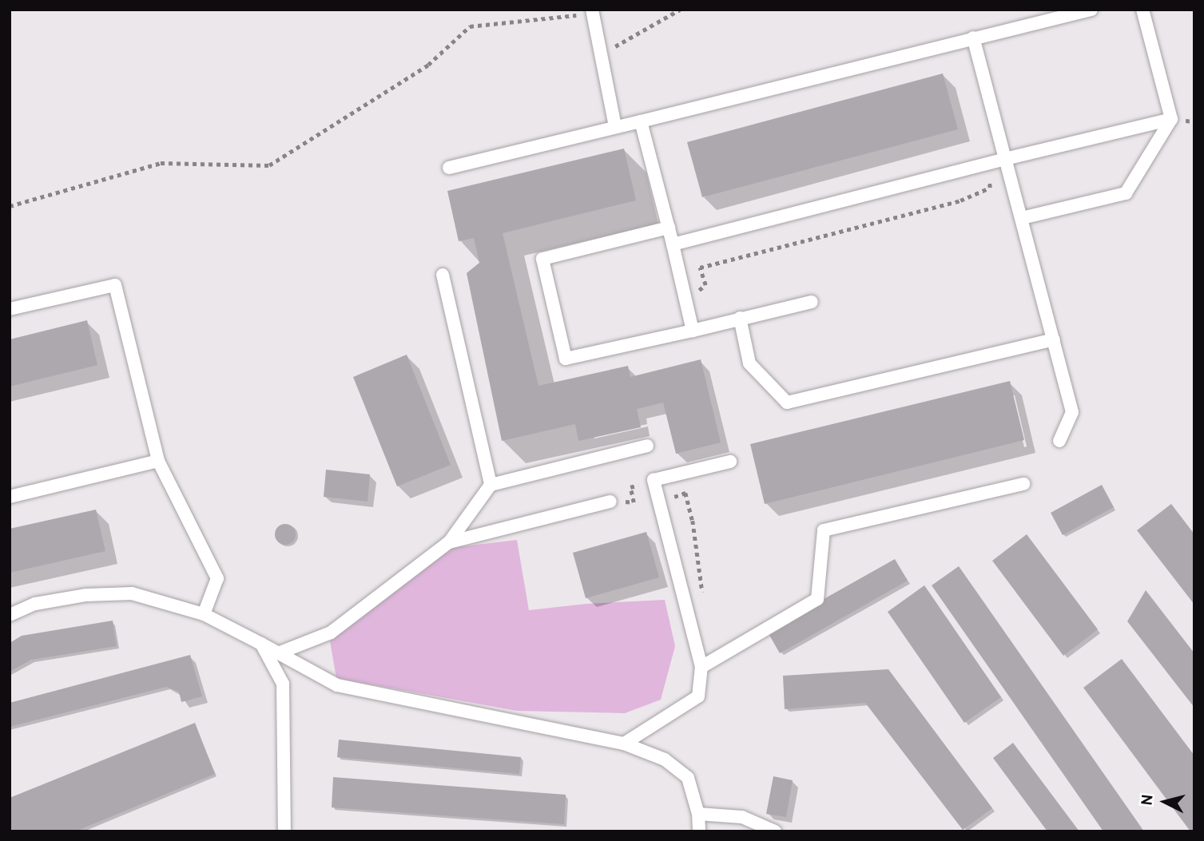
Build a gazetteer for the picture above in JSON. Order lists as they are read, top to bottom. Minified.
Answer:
{"north":"left"}
